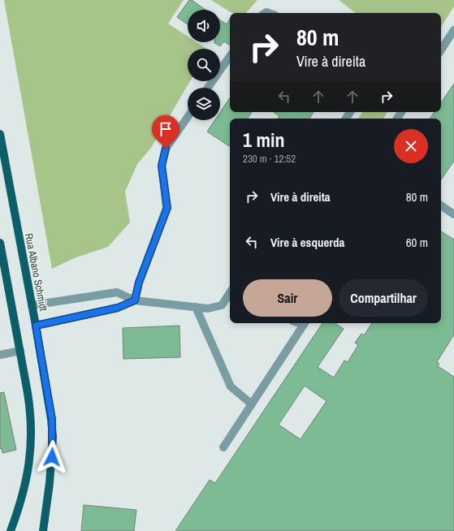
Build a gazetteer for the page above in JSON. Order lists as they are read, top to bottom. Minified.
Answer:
{"streets":{"main road":["Rua Albano Schmidt"]},"page":{"turn":["80 m","Vire à direita"],"heading":["1 min","230 m · 12:52"],"list":[{"name":"Vire à direita","value":"80 m"},{"name":"Vire à esquerda","value":"60 m"}],"buttons":["Sair","Compartilhar"]}}
